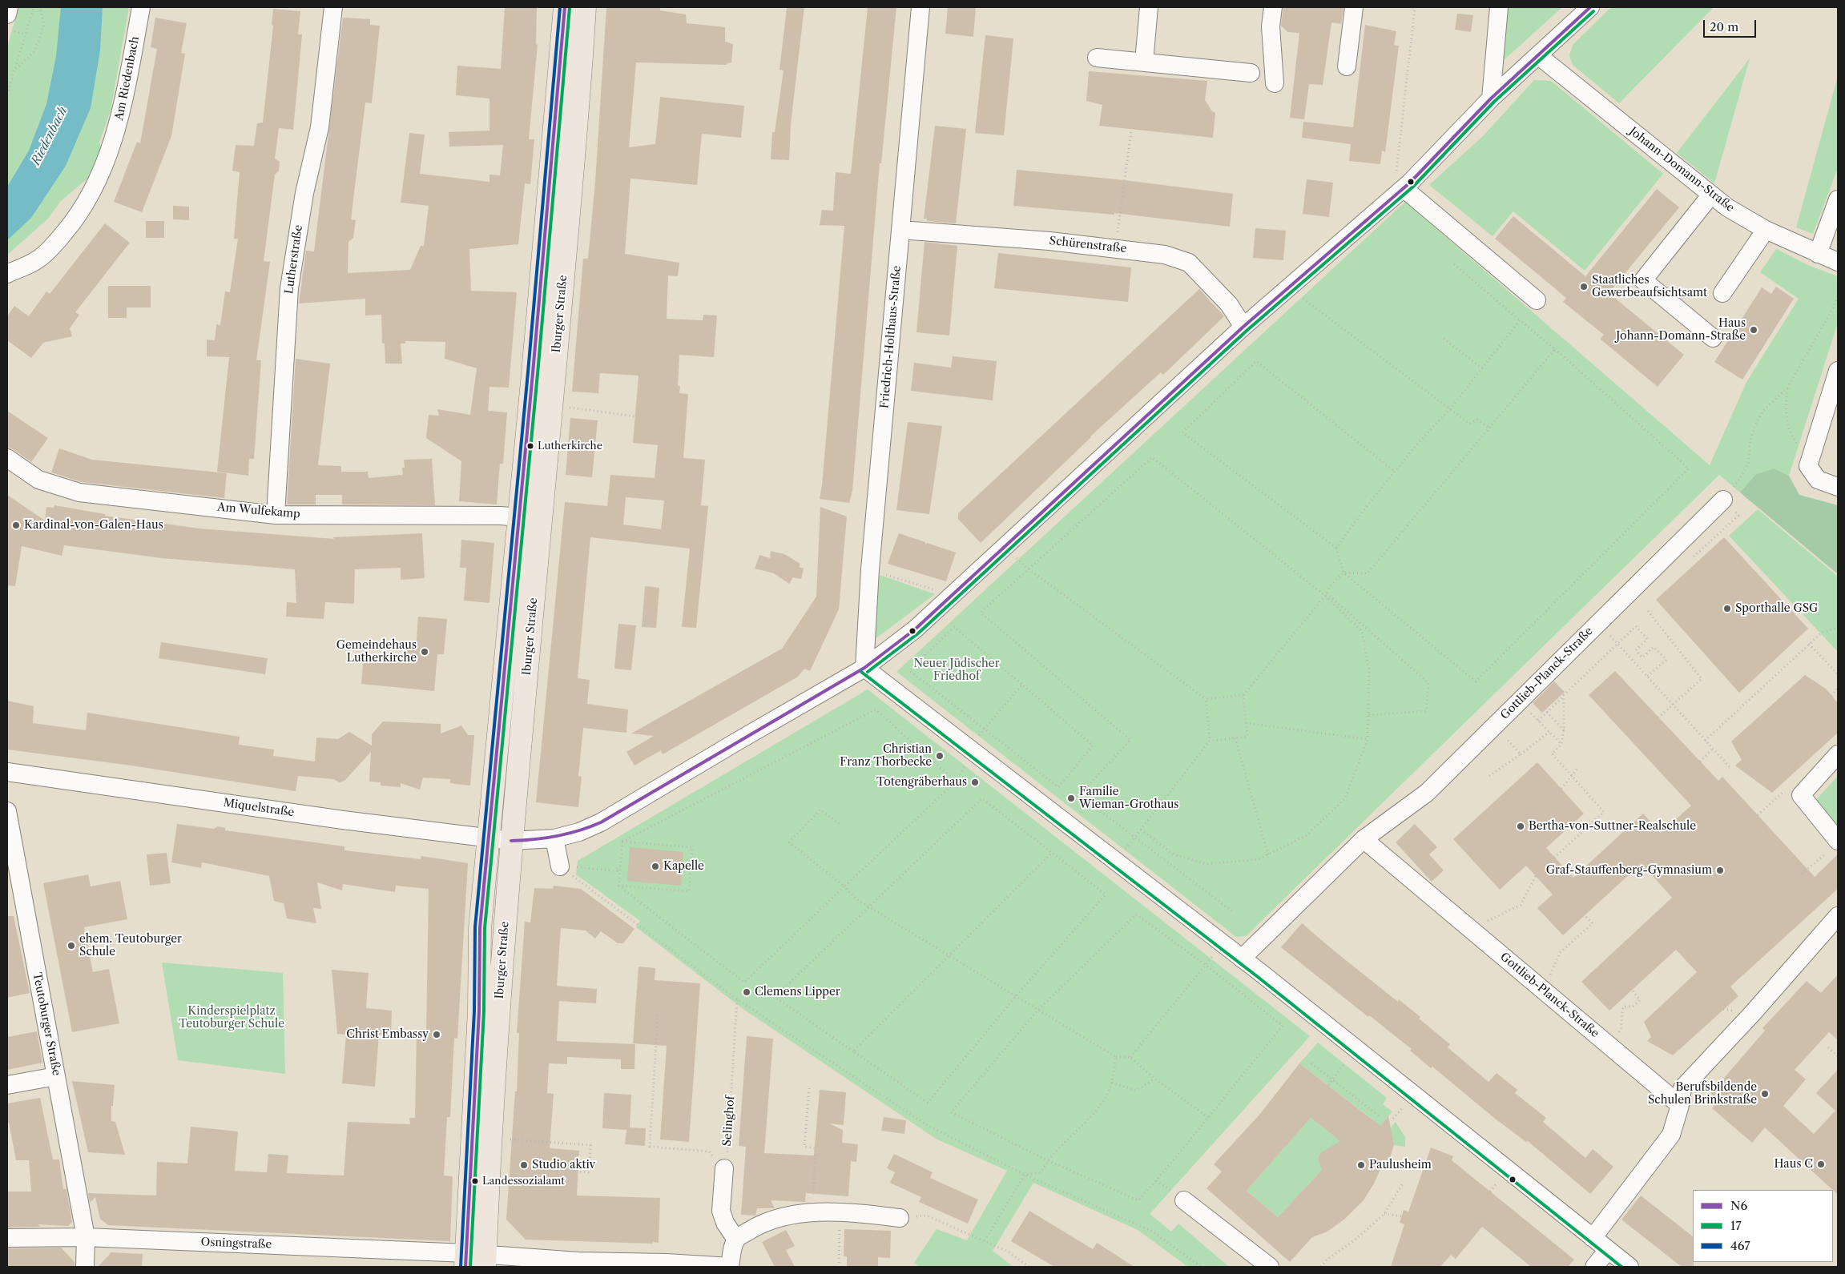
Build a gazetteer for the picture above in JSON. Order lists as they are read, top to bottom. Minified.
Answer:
{"streets":{"main road":["Iburger Straße"],"street":["Am Riedenbach","Johann-Domann-Straße","Schürenstraße","Lutherstraße","Friedrich-Holthaus-Straße","Am Wulfekamp","Gottlieb-Planck-Straße","Miquelstraße","Teutoburger Straße","Osningstraße"],"path":["Selinghof"]},"crossings":[["Johann-Domann-Straße","Miquelstraße"],["Schürenstraße","Friedrich-Holthaus-Straße"],["Schürenstraße","Miquelstraße"],["Lutherstraße","Am Wulfekamp"],["Iburger Straße","Am Wulfekamp"],["Iburger Straße","Miquelstraße"],["Iburger Straße","Osningstraße"],["Friedrich-Holthaus-Straße","Miquelstraße"],["Teutoburger Straße","Osningstraße"]],"water":["Riedenbach"],"parks":["Neuer Jüdischer Friedhof","Kinderspielplatz Teutoburger Schule"],"places":["Staatliches Gewerbeaufsichtsamt","Haus Johann-Domann-Straße","Lutherkirche","Kardinal-von-Galen-Haus","Sporthalle GSG","Gemeindehaus Lutherkirche","Christian Franz Thorbecke","Totengräberhaus","Familie Wieman-Grothaus","Bertha-von-Suttner-Realschule","Kapelle","Graf-Stauffenberg-Gymnasium","ehem. Teutoburger Schule","Clemens Lipper","Christ Embassy","Berufsbildende Schulen Brinkstraße","Haus C","Studio aktiv","Paulusheim","Landessozialamt"],"lines":["transit line N6","transit line 467","transit line 17"],"legend":["N6","17","467"],"scale_bar":"20 m"}
